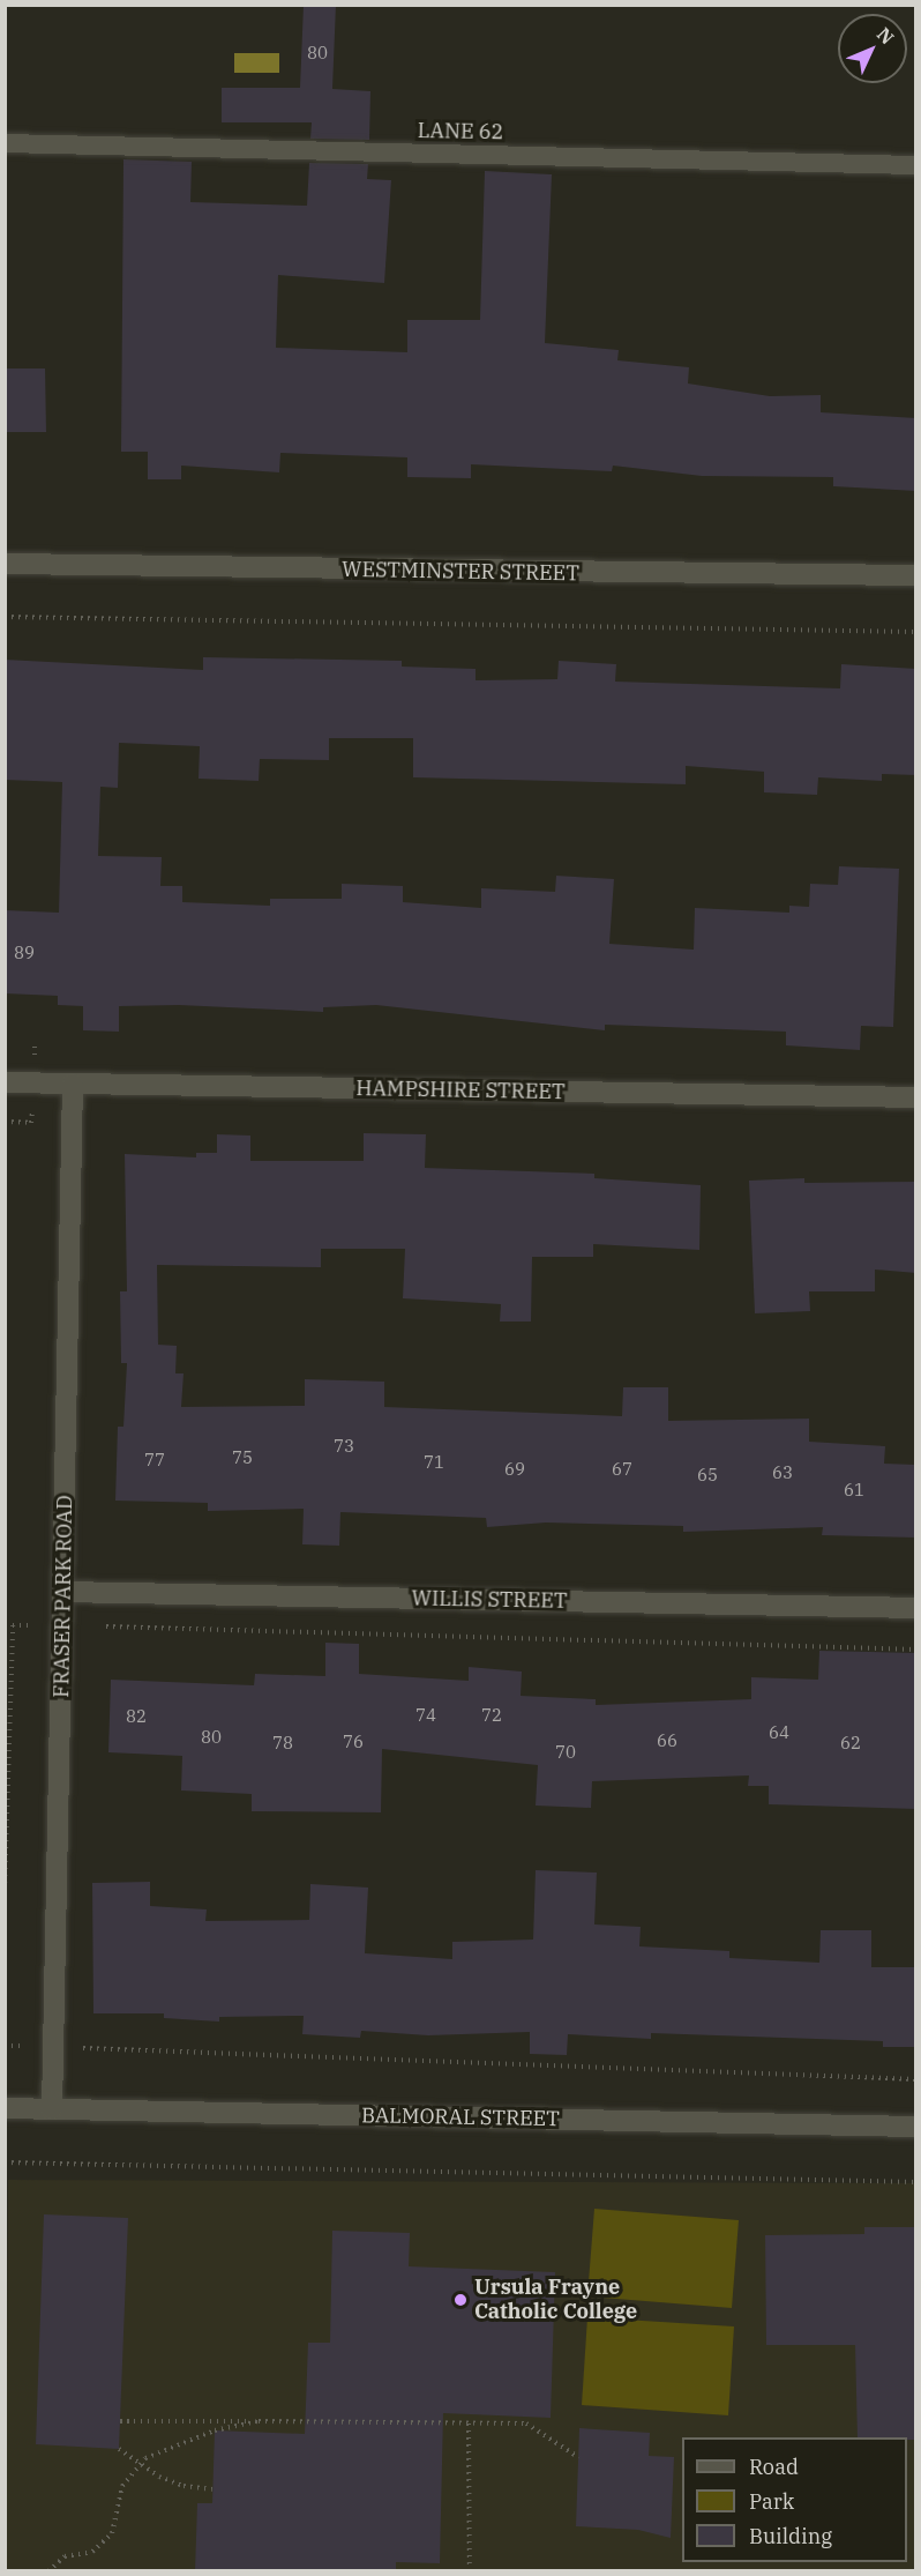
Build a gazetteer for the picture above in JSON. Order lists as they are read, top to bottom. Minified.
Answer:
{"streets":{"street":["WESTMINSTER STREET","HAMPSHIRE STREET","FRASER PARK ROAD","WILLIS STREET","BALMORAL STREET"],"lane":["LANE 62"]},"crossings":[["HAMPSHIRE STREET","FRASER PARK ROAD"],["FRASER PARK ROAD","WILLIS STREET"],["FRASER PARK ROAD","BALMORAL STREET"]],"places":["Ursula Frayne Catholic College"],"house_numbers":["80","89","73","75","77","71","69","67","63","65","61","74","72","82","64","80","66","76","78","62","70"],"legend":["Road","Park","Building"],"north":"top right"}
